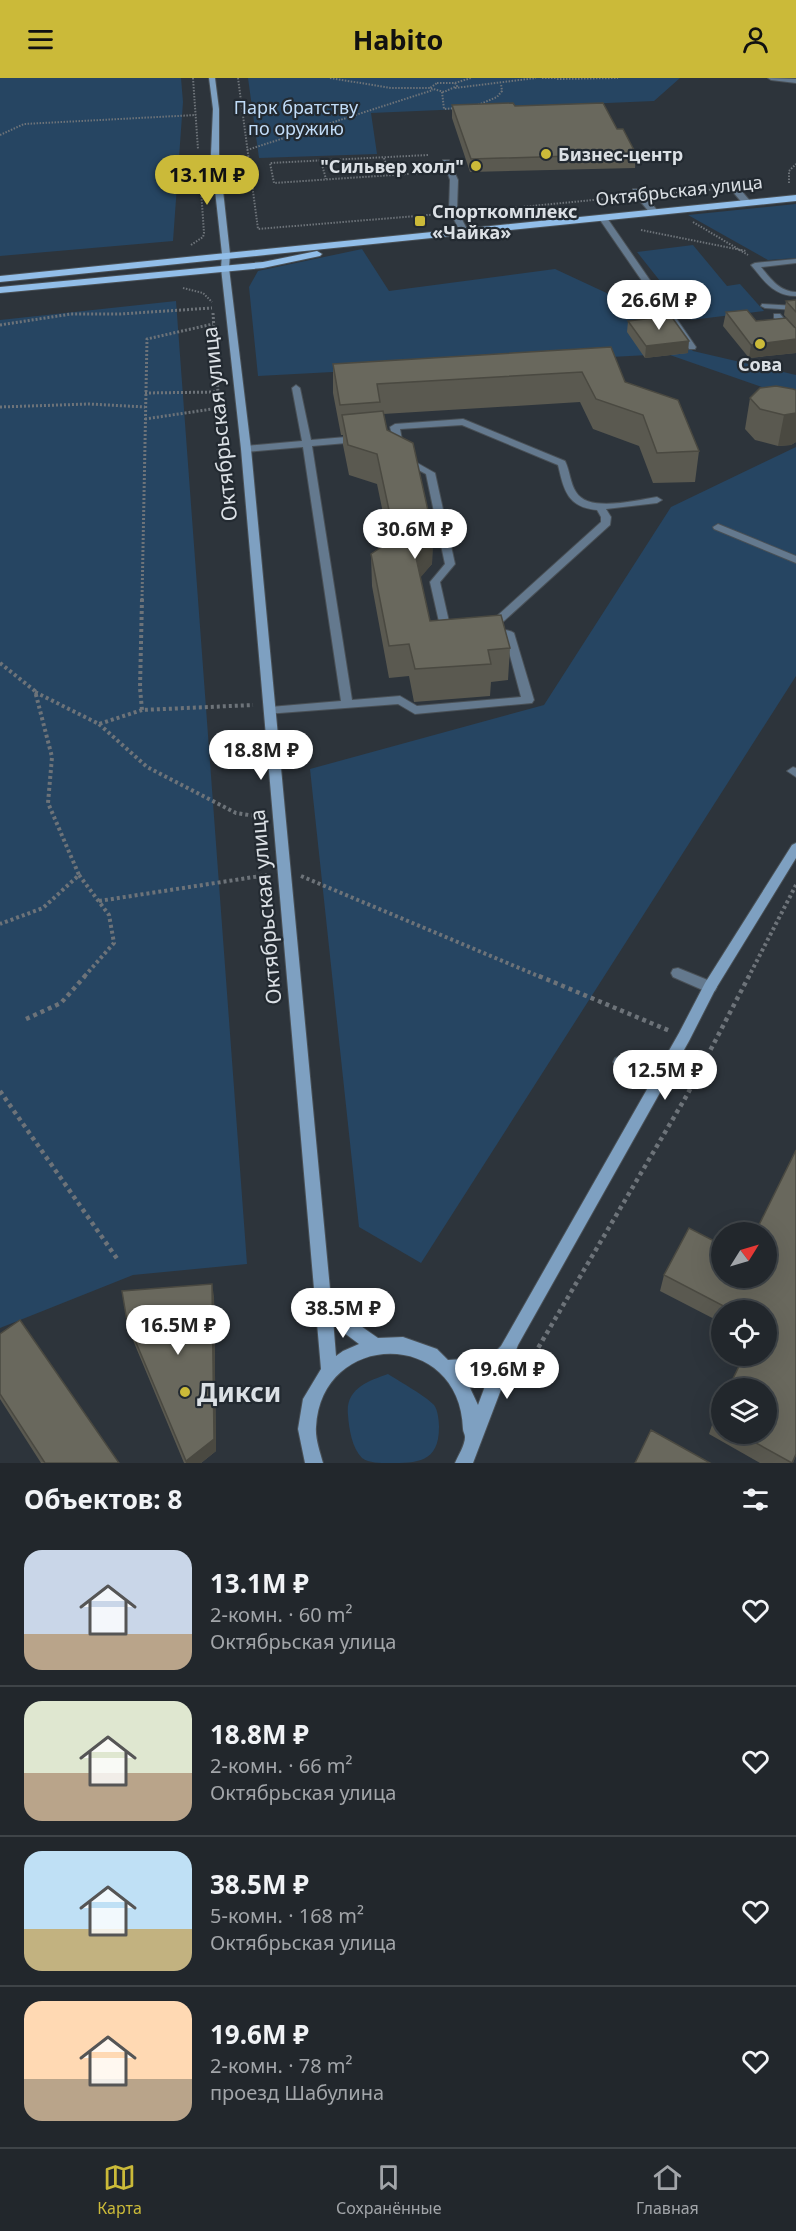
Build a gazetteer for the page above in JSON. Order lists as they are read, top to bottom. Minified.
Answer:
{"streets":{"main road":["Октябрьская улица"]},"parks":["Парк братству по оружию"],"places":{"other":["Бизнес-центр","\"Сильвер холл\"","Сова","Дикси"],"transit":["Спорткомплекс «Чайка»"]},"north":"top right","page":{"header":"Habito","price":["13.1M ₽","26.6M ₽","30.6M ₽","18.8M ₽","12.5M ₽","38.5M ₽","16.5M ₽","19.6M ₽"],"heading":"Объектов: 8","list":[{"name":"13.1M ₽","note":"2-комн. · 60 m² · Октябрьская улица"},{"name":"18.8M ₽","note":"2-комн. · 66 m² · Октябрьская улица"},{"name":"38.5M ₽","note":"5-комн. · 168 m² · Октябрьская улица"},{"name":"19.6M ₽","note":"2-комн. · 78 m² · проезд Шабулина"}],"tabs":["Карта","Сохранённые","Главная"]}}
